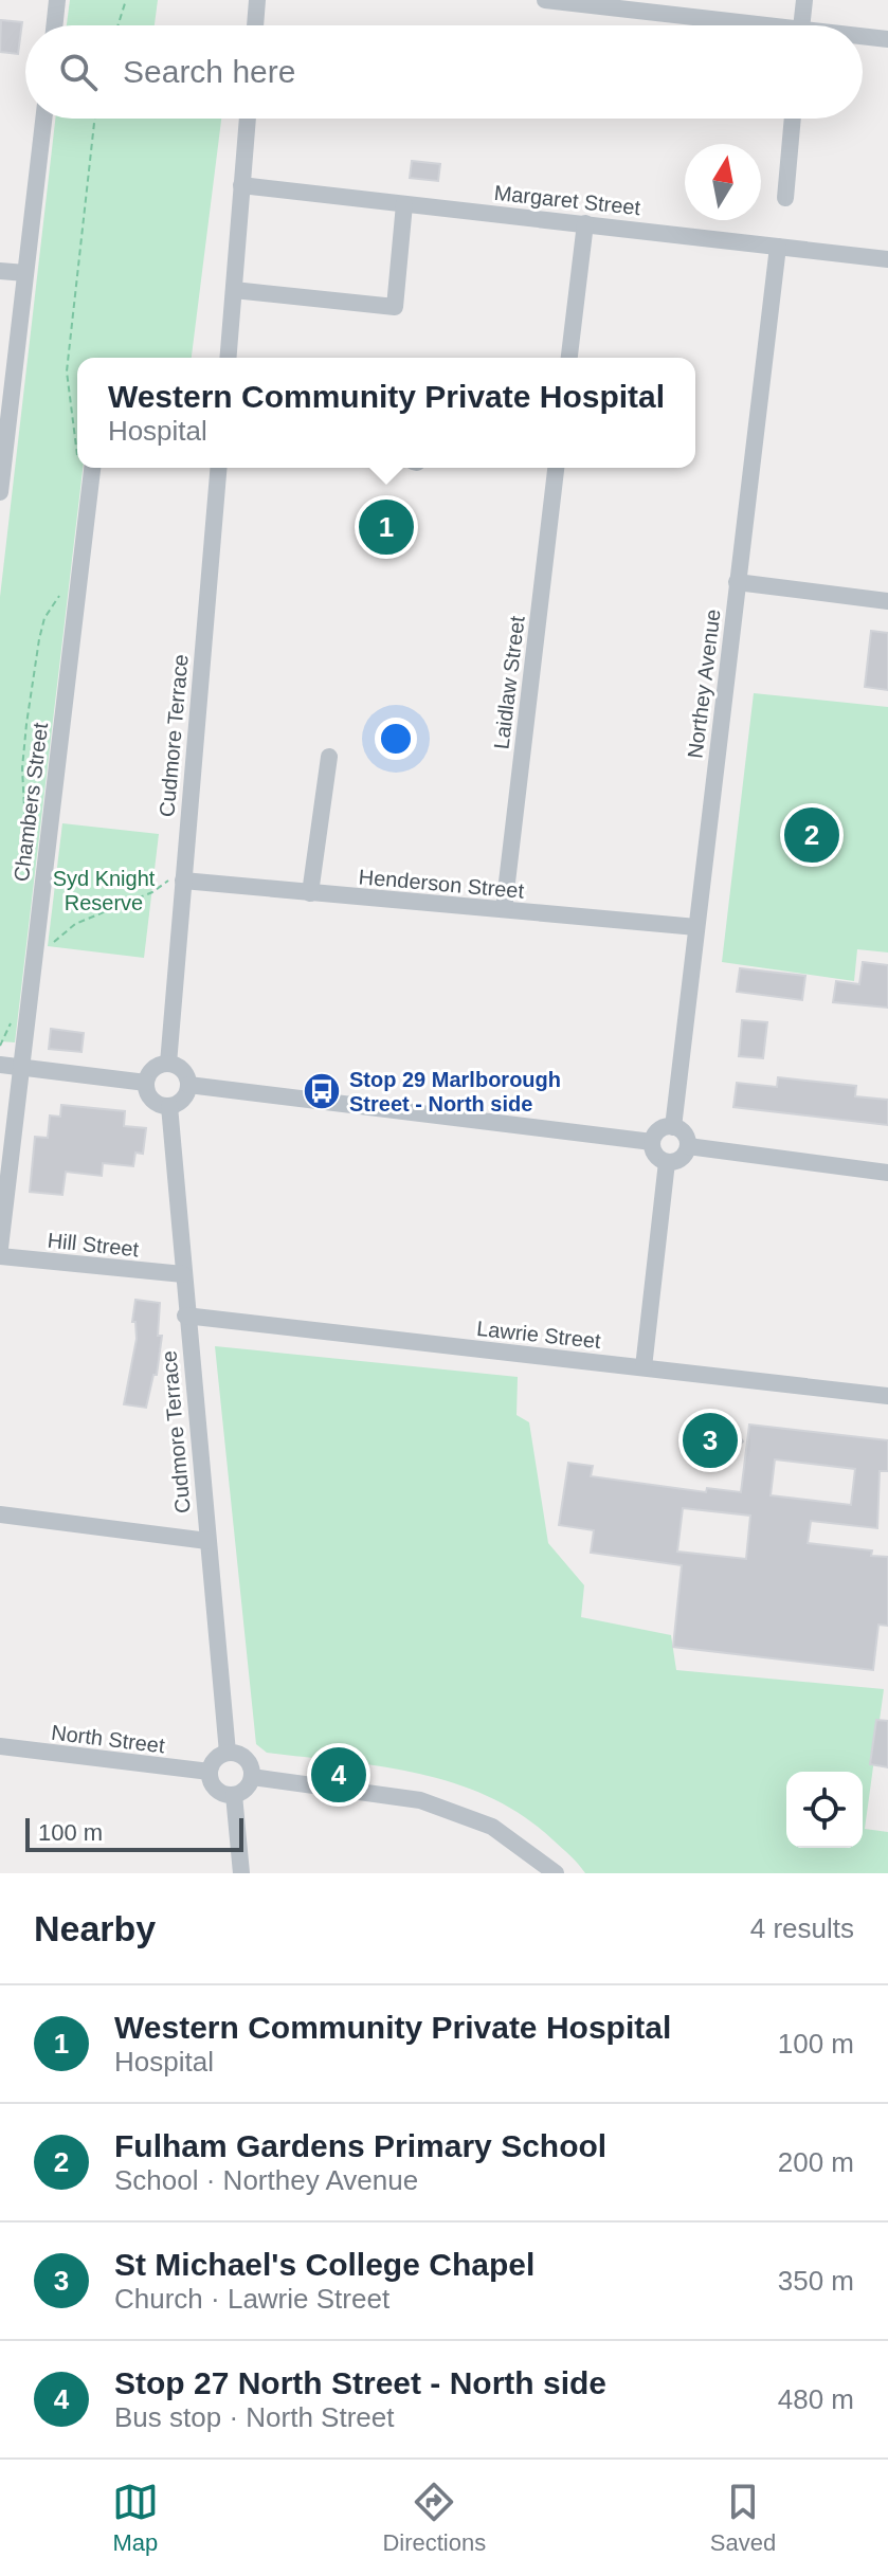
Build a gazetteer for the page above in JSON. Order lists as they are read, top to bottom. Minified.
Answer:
{"streets":{"street":["Margaret Street","Laidlaw Street","Northey Avenue","Cudmore Terrace","Chambers Street","Henderson Street","Hill Street","Lawrie Street","North Street"]},"crossings":[["Margaret Street","Northey Avenue"],["Laidlaw Street","Henderson Street"],["Northey Avenue","Henderson Street"],["Cudmore Terrace","Henderson Street"],["Cudmore Terrace","Hill Street"],["Cudmore Terrace","Lawrie Street"],["Cudmore Terrace","North Street"]],"parks":["Syd Knight Reserve"],"places":{"bus stop":["Stop 29 Marlborough Street - North side"]},"scale_bar":"100 m","north":"top","page":{"search":"Search here","popup":["Western Community Private Hospital","Hospital"],"pins":["1","2","3","4"],"scale":"100 m","heading":["Nearby","4 results"],"list":[{"mark":"1","name":"Western Community Private Hospital","note":"Hospital","value":"100 m"},{"mark":"2","name":"Fulham Gardens Primary School","note":"School · Northey Avenue","value":"200 m"},{"mark":"3","name":"St Michael's College Chapel","note":"Church · Lawrie Street","value":"350 m"},{"mark":"4","name":"Stop 27 North Street - North side","note":"Bus stop · North Street","value":"480 m"}],"nav":["Map","Directions","Saved"]}}
